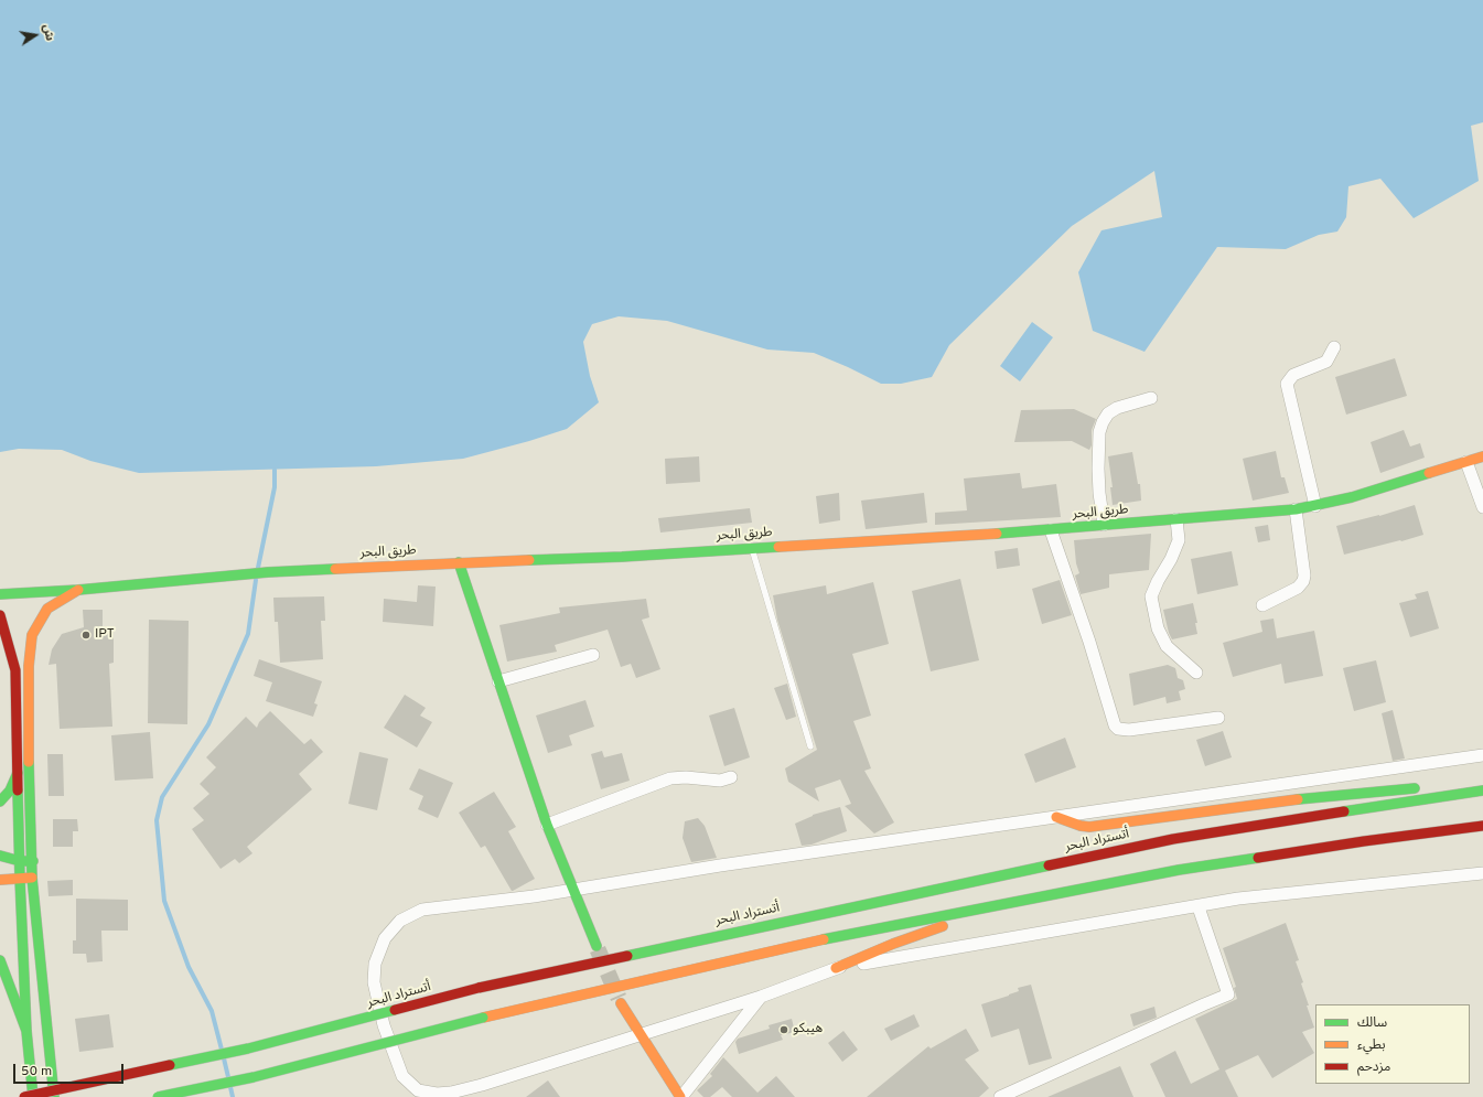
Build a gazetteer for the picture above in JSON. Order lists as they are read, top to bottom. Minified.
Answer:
{"streets":{"main road":["طريق البحر","أتستراد البحر"]},"places":["IPT","هيبكو"],"legend":["سالك","بطيء","مزدحم"],"scale_bar":"50 m","north":"right"}
